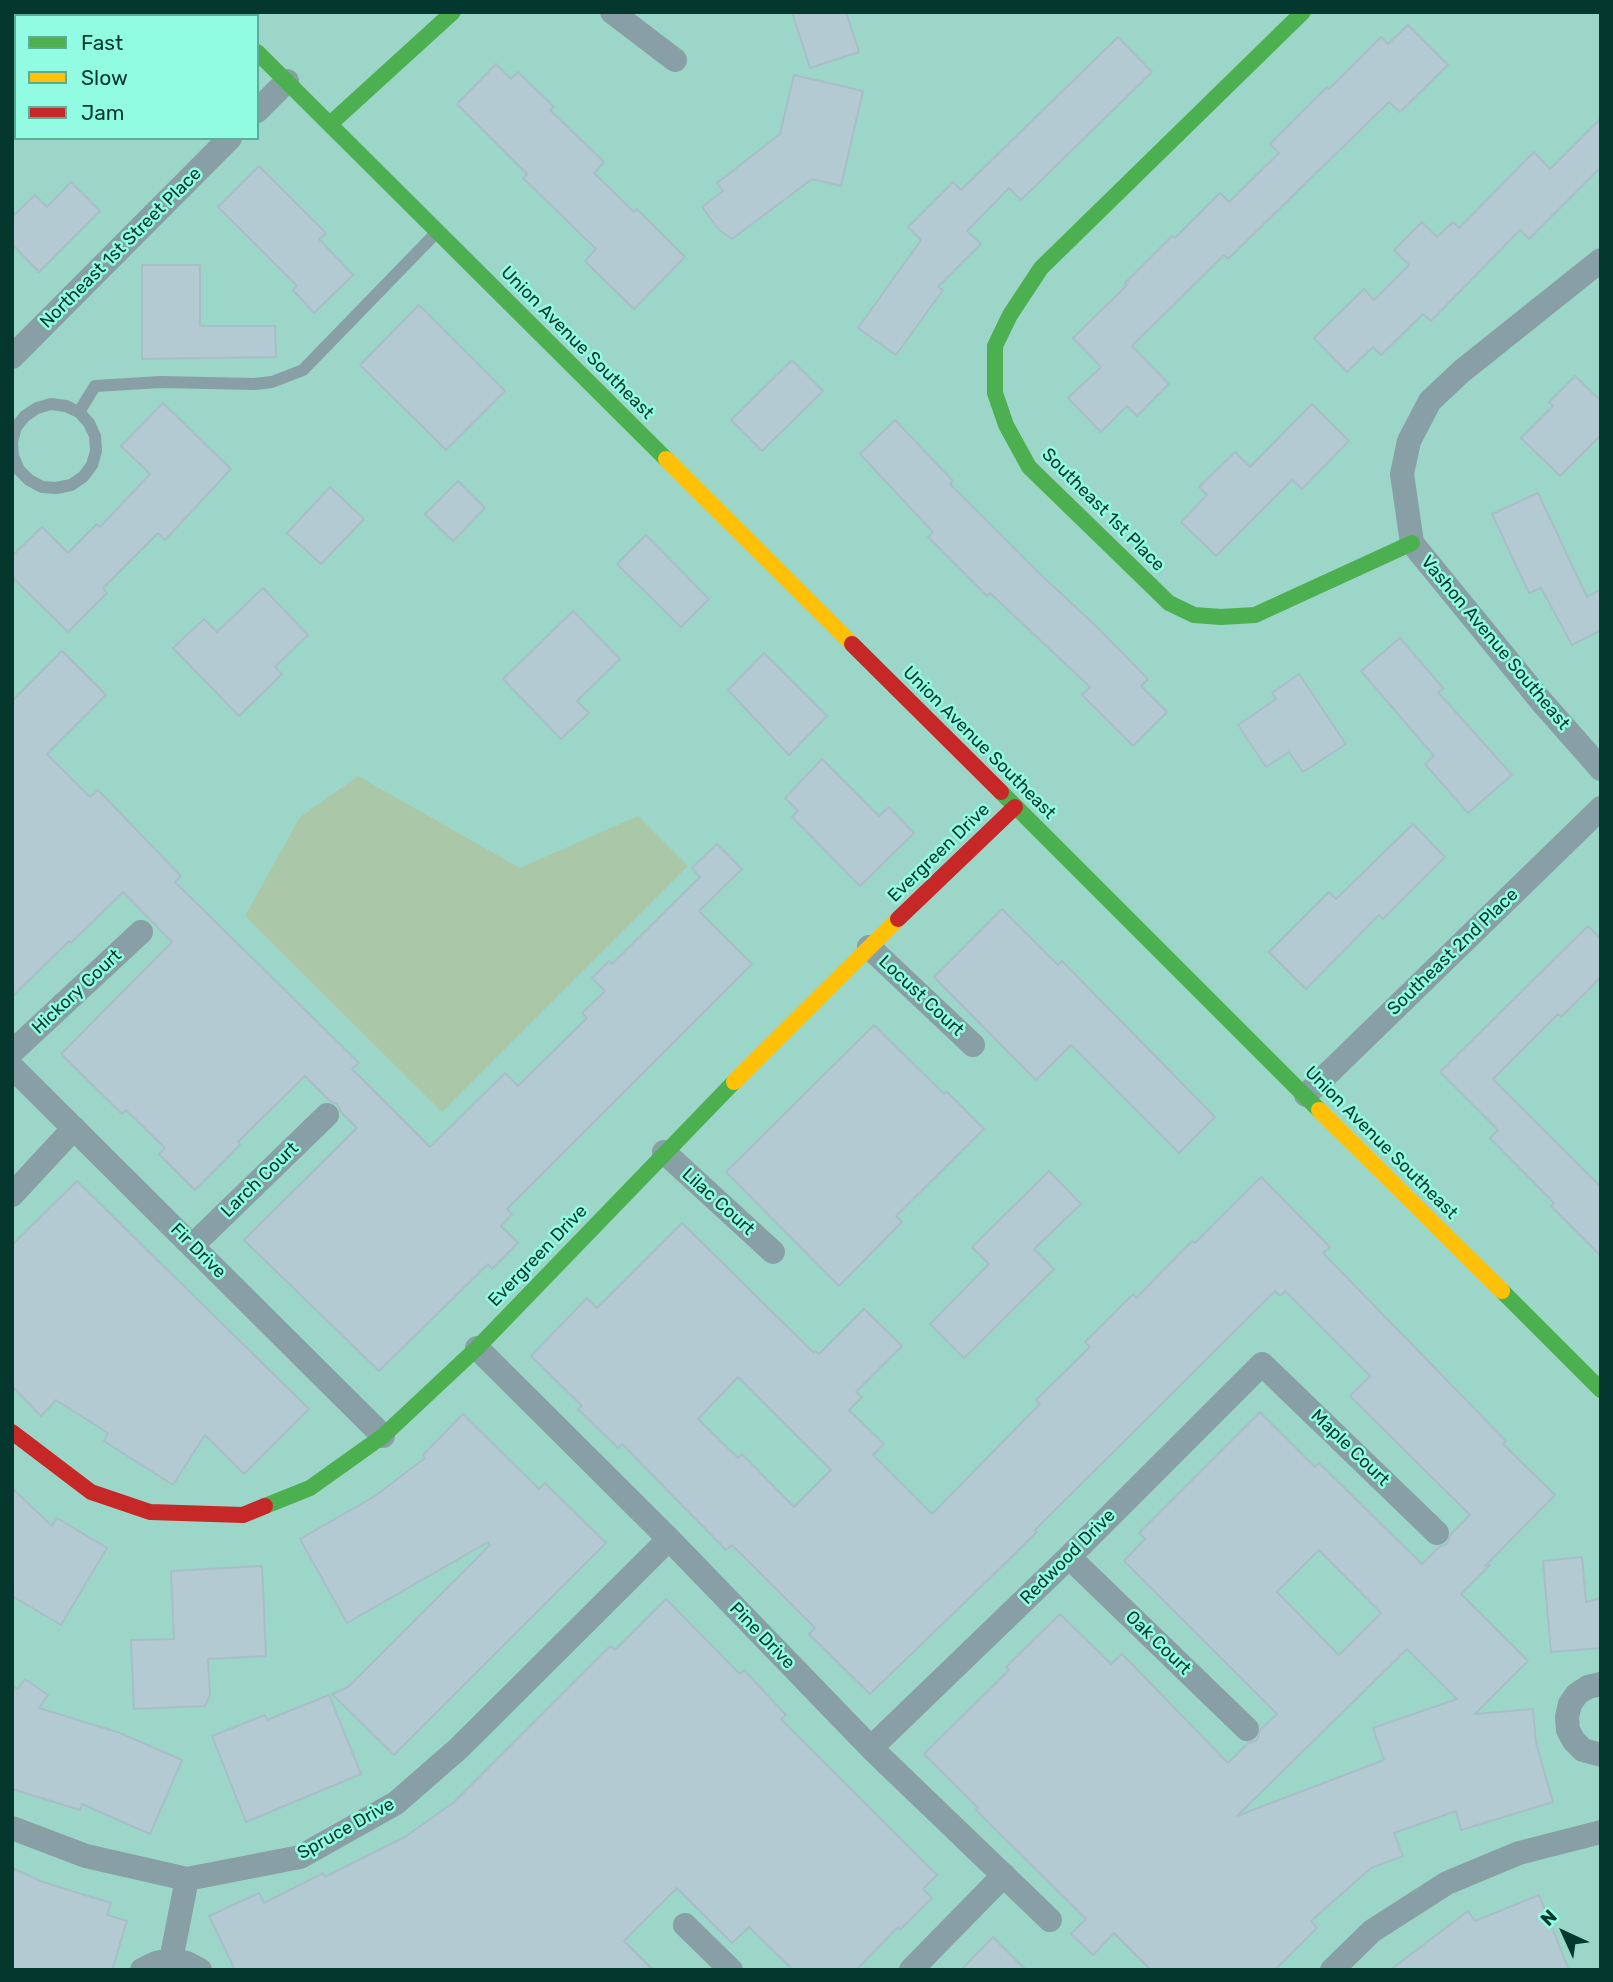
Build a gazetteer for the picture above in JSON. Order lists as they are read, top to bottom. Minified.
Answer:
{"streets":{"street":["Northeast 1st Street Place","Union Avenue Southeast","Southeast 1st Place","Vashon Avenue Southeast","Evergreen Drive","Southeast 2nd Place","Hickory Court","Locust Court","Larch Court","Lilac Court","Fir Drive","Maple Court","Redwood Drive","Pine Drive","Oak Court","Spruce Drive"]},"crossings":[["Union Avenue Southeast","Evergreen Drive"],["Union Avenue Southeast","Southeast 2nd Place"],["Southeast 1st Place","Vashon Avenue Southeast"],["Evergreen Drive","Locust Court"],["Evergreen Drive","Lilac Court"],["Evergreen Drive","Fir Drive"],["Evergreen Drive","Pine Drive"],["Larch Court","Fir Drive"],["Maple Court","Redwood Drive"],["Redwood Drive","Pine Drive"],["Redwood Drive","Oak Court"],["Pine Drive","Spruce Drive"]],"legend":["Fast","Slow","Jam"],"north":"top left"}
